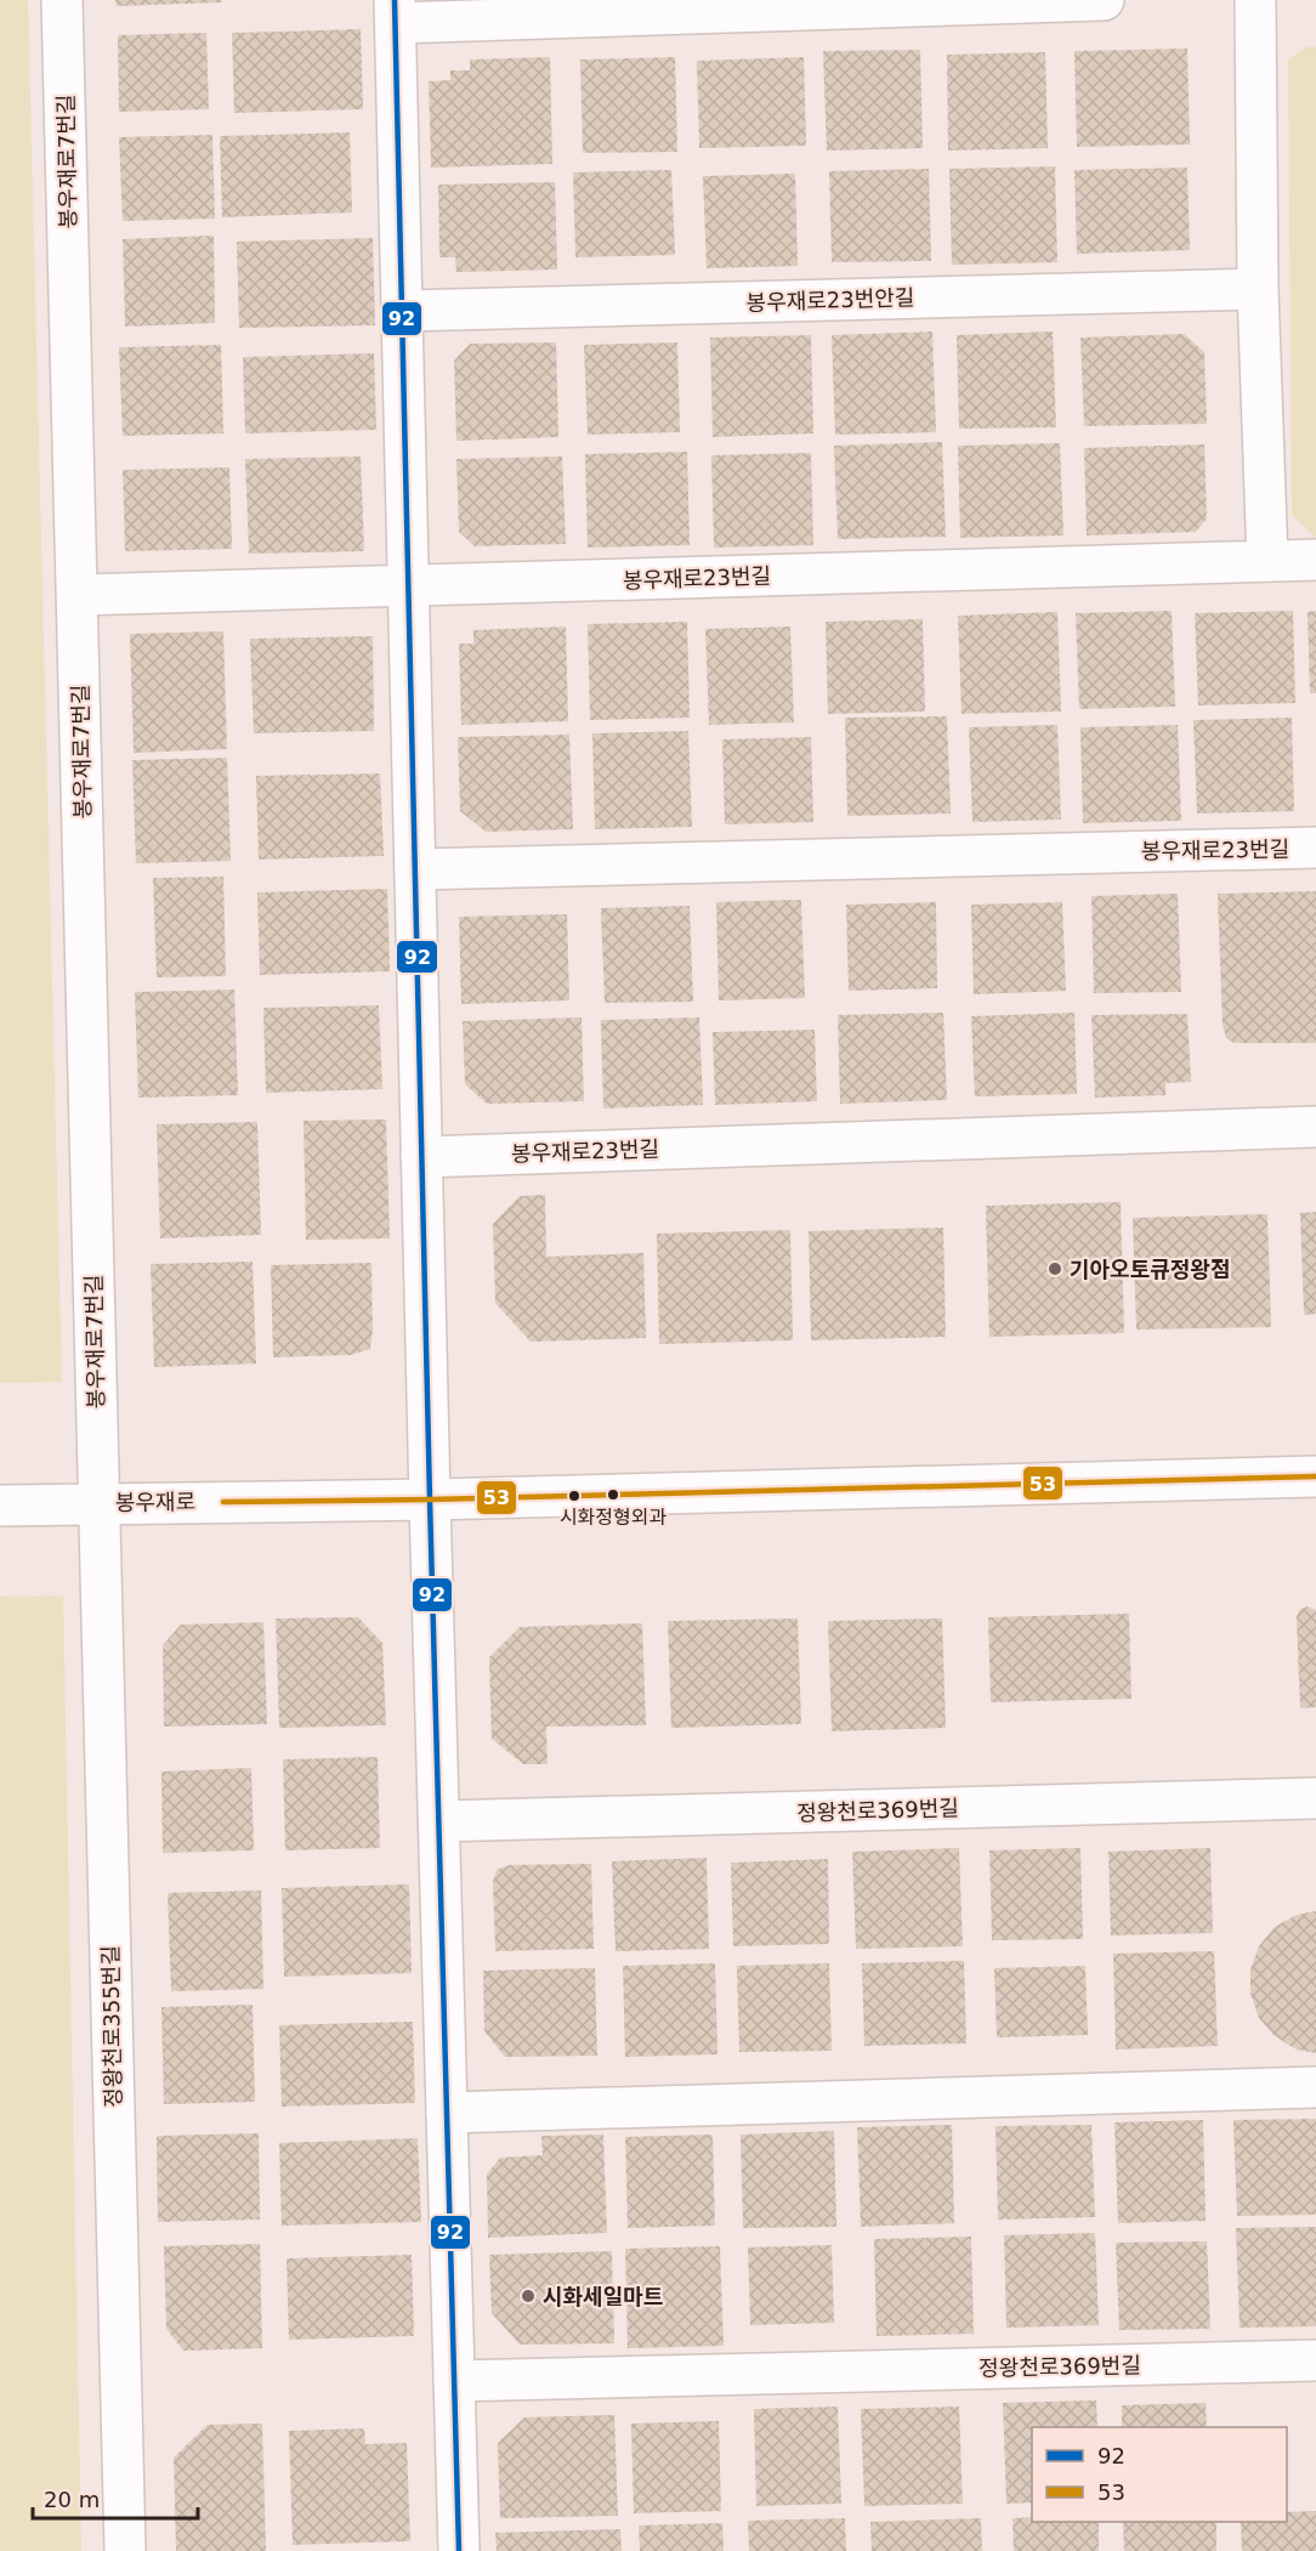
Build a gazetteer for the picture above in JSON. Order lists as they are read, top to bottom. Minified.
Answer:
{"streets":{"street":["봉우재로7번길","봉우재로23번안길","봉우재로23번길","봉우재로","정왕천로369번길","정왕천로355번길"]},"crossings":[["봉우재로7번길","봉우재로23번길"],["봉우재로7번길","봉우재로"],["봉우재로7번길","정왕천로355번길"],["봉우재로","정왕천로355번길"]],"places":["기아오토큐정왕점","시화정형외과","시화세일마트"],"lines":["transit line 92","transit line 53"],"legend":["92","53"],"scale_bar":"20 m"}
